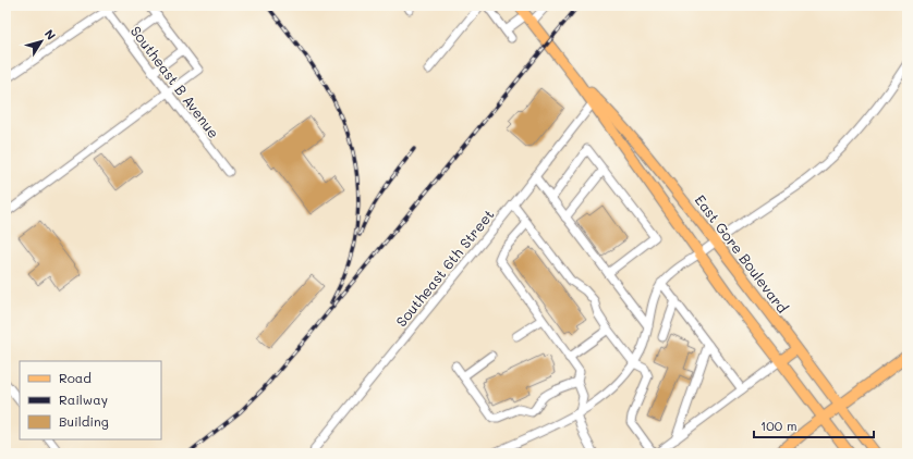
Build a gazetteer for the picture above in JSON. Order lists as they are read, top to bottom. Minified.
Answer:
{"streets":{"main road":["East Gore Boulevard"],"street":["Southeast B Avenue","Southeast 6th Street"]},"crossings":[["East Gore Boulevard","Southeast 6th Street"]],"legend":["Road","Railway","Building"],"scale_bar":"100 m","north":"top right"}
